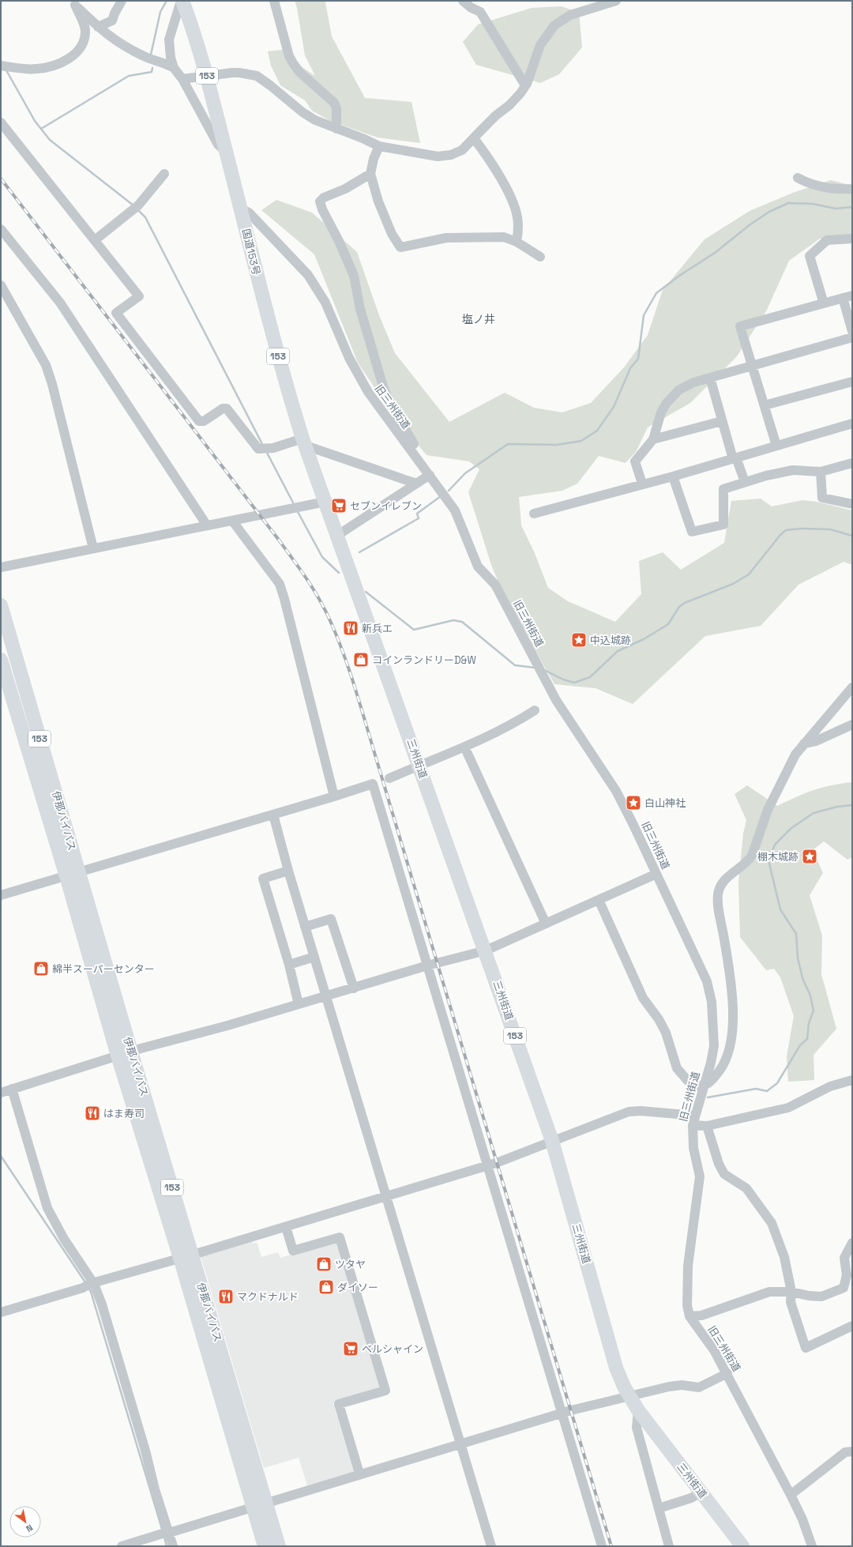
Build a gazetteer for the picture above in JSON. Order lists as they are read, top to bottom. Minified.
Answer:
{"streets":{"highway":["153","国道153号","三州街道","伊那バイパス"],"street":["旧三州街道"]},"crossings":[["国道153号","旧三州街道"],["国道153号","三州街道"]],"districts":["塩ノ井"],"places":{"supermarket":["セブンイレブン","ベルシャイン"],"restaurant":["新兵エ","はま寿司","マクドナルド"],"place":["中込城跡","白山神社","棚木城跡"],"shop":["コインランドリーD&W","綿半スーパーセンター","ツタヤ","ダイソー"]},"north":"bottom right"}
